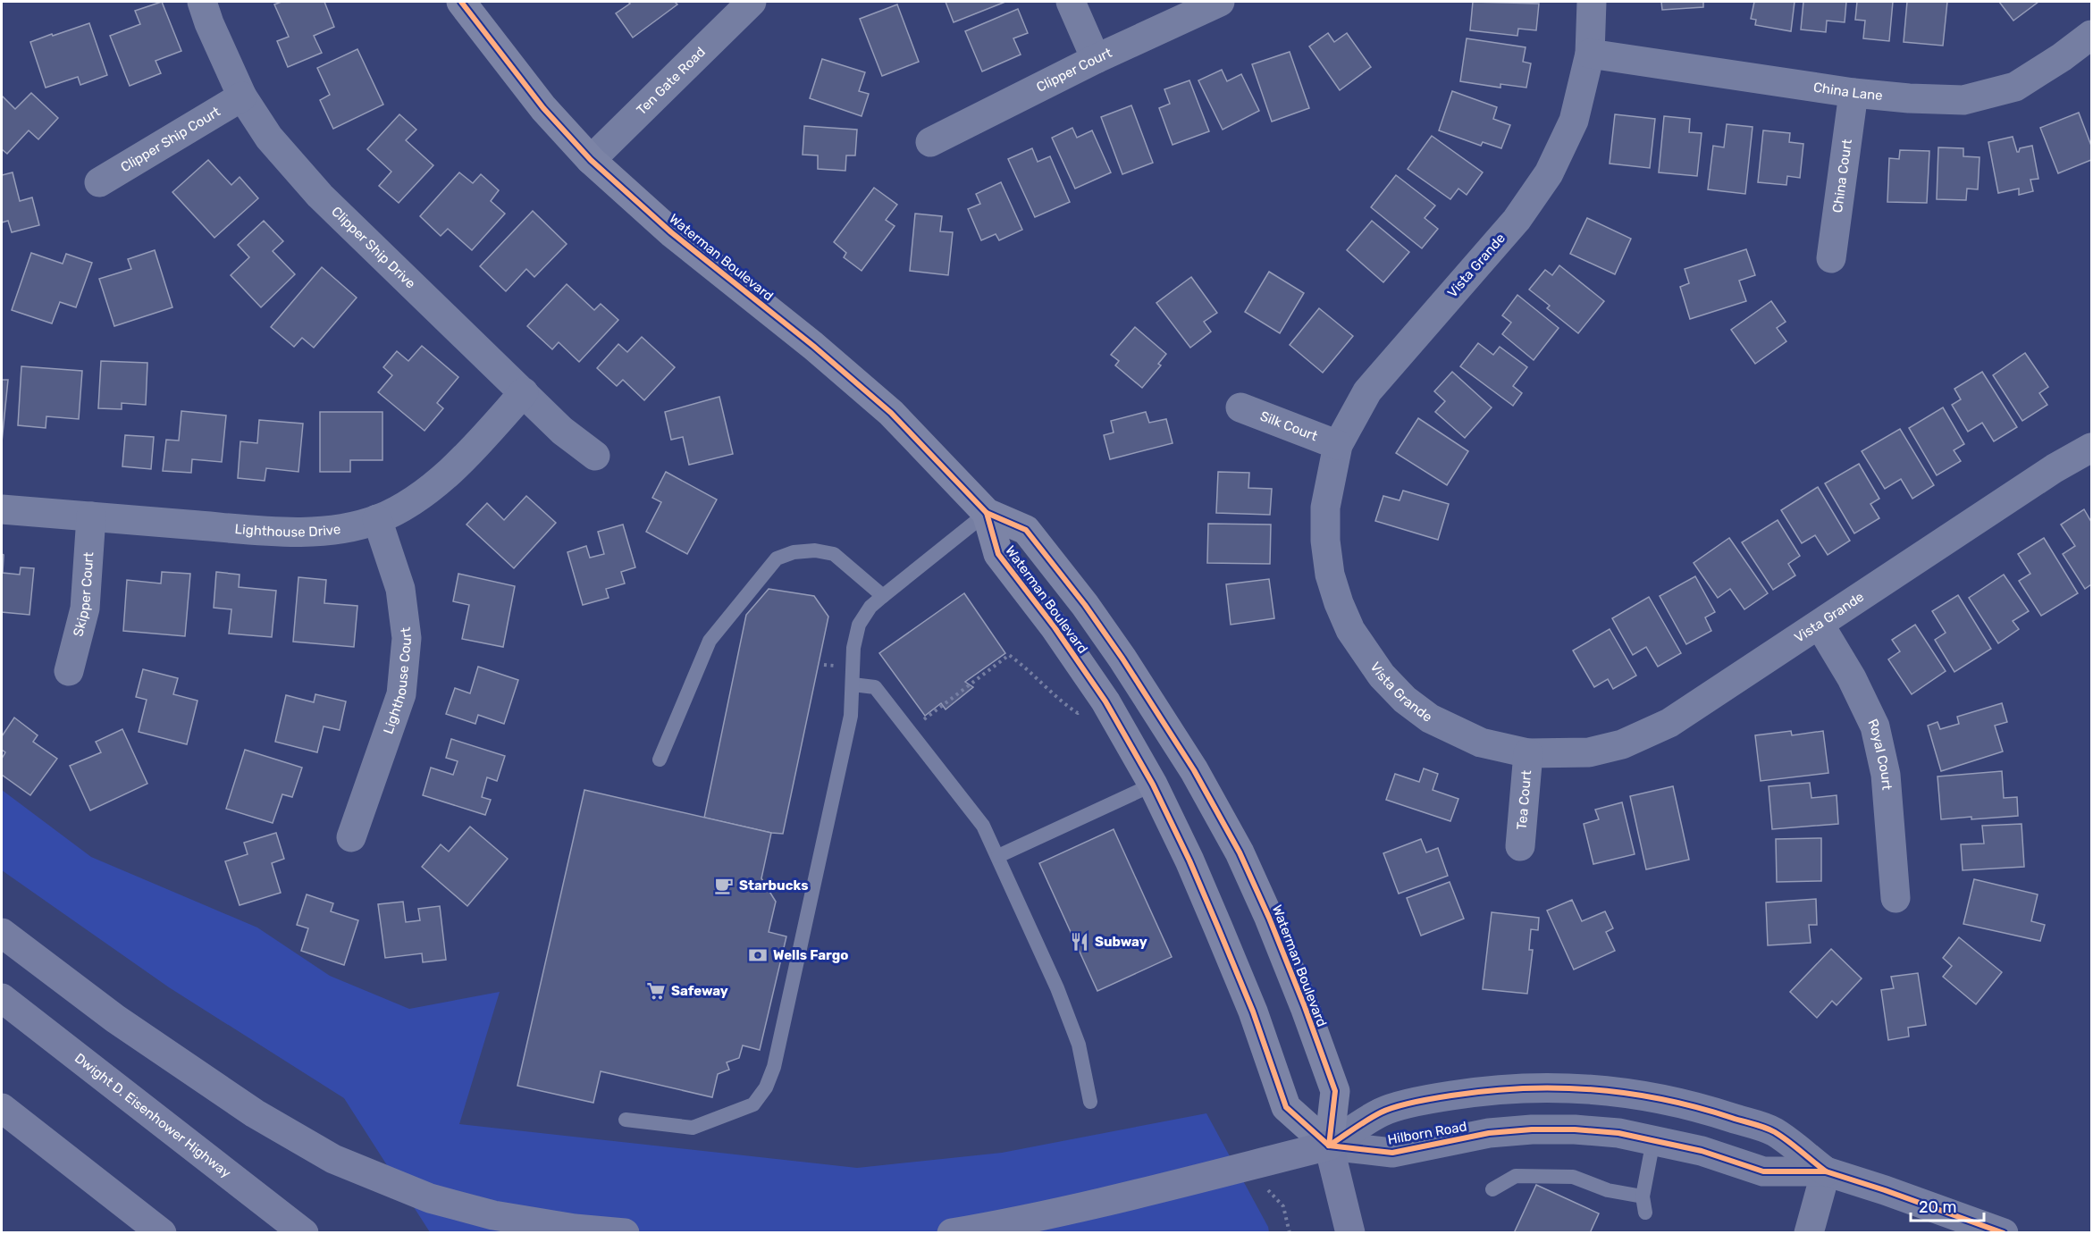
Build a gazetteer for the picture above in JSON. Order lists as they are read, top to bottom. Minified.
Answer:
{"streets":{"highway":["Dwight D. Eisenhower Highway"],"main road":["Waterman Boulevard"],"street":["Clipper Court","Ten Gate Road","China Lane","Clipper Ship Court","China Court","Clipper Ship Drive","Vista Grande","Silk Court","Lighthouse Drive","Skipper Court","Lighthouse Court","Royal Court","Tea Court","Hilborn Road"]},"crossings":[["Ten Gate Road","Waterman Boulevard"],["China Lane","China Court"],["China Lane","Vista Grande"],["Clipper Ship Court","Clipper Ship Drive"],["Clipper Ship Drive","Lighthouse Drive"],["Waterman Boulevard","Hilborn Road"],["Vista Grande","Silk Court"],["Vista Grande","Royal Court"],["Vista Grande","Tea Court"],["Lighthouse Drive","Skipper Court"],["Lighthouse Drive","Lighthouse Court"]],"places":{"cafe":["Starbucks"],"restaurant":["Subway"],"bank":["Wells Fargo"],"supermarket":["Safeway"]},"scale_bar":"20 m"}
